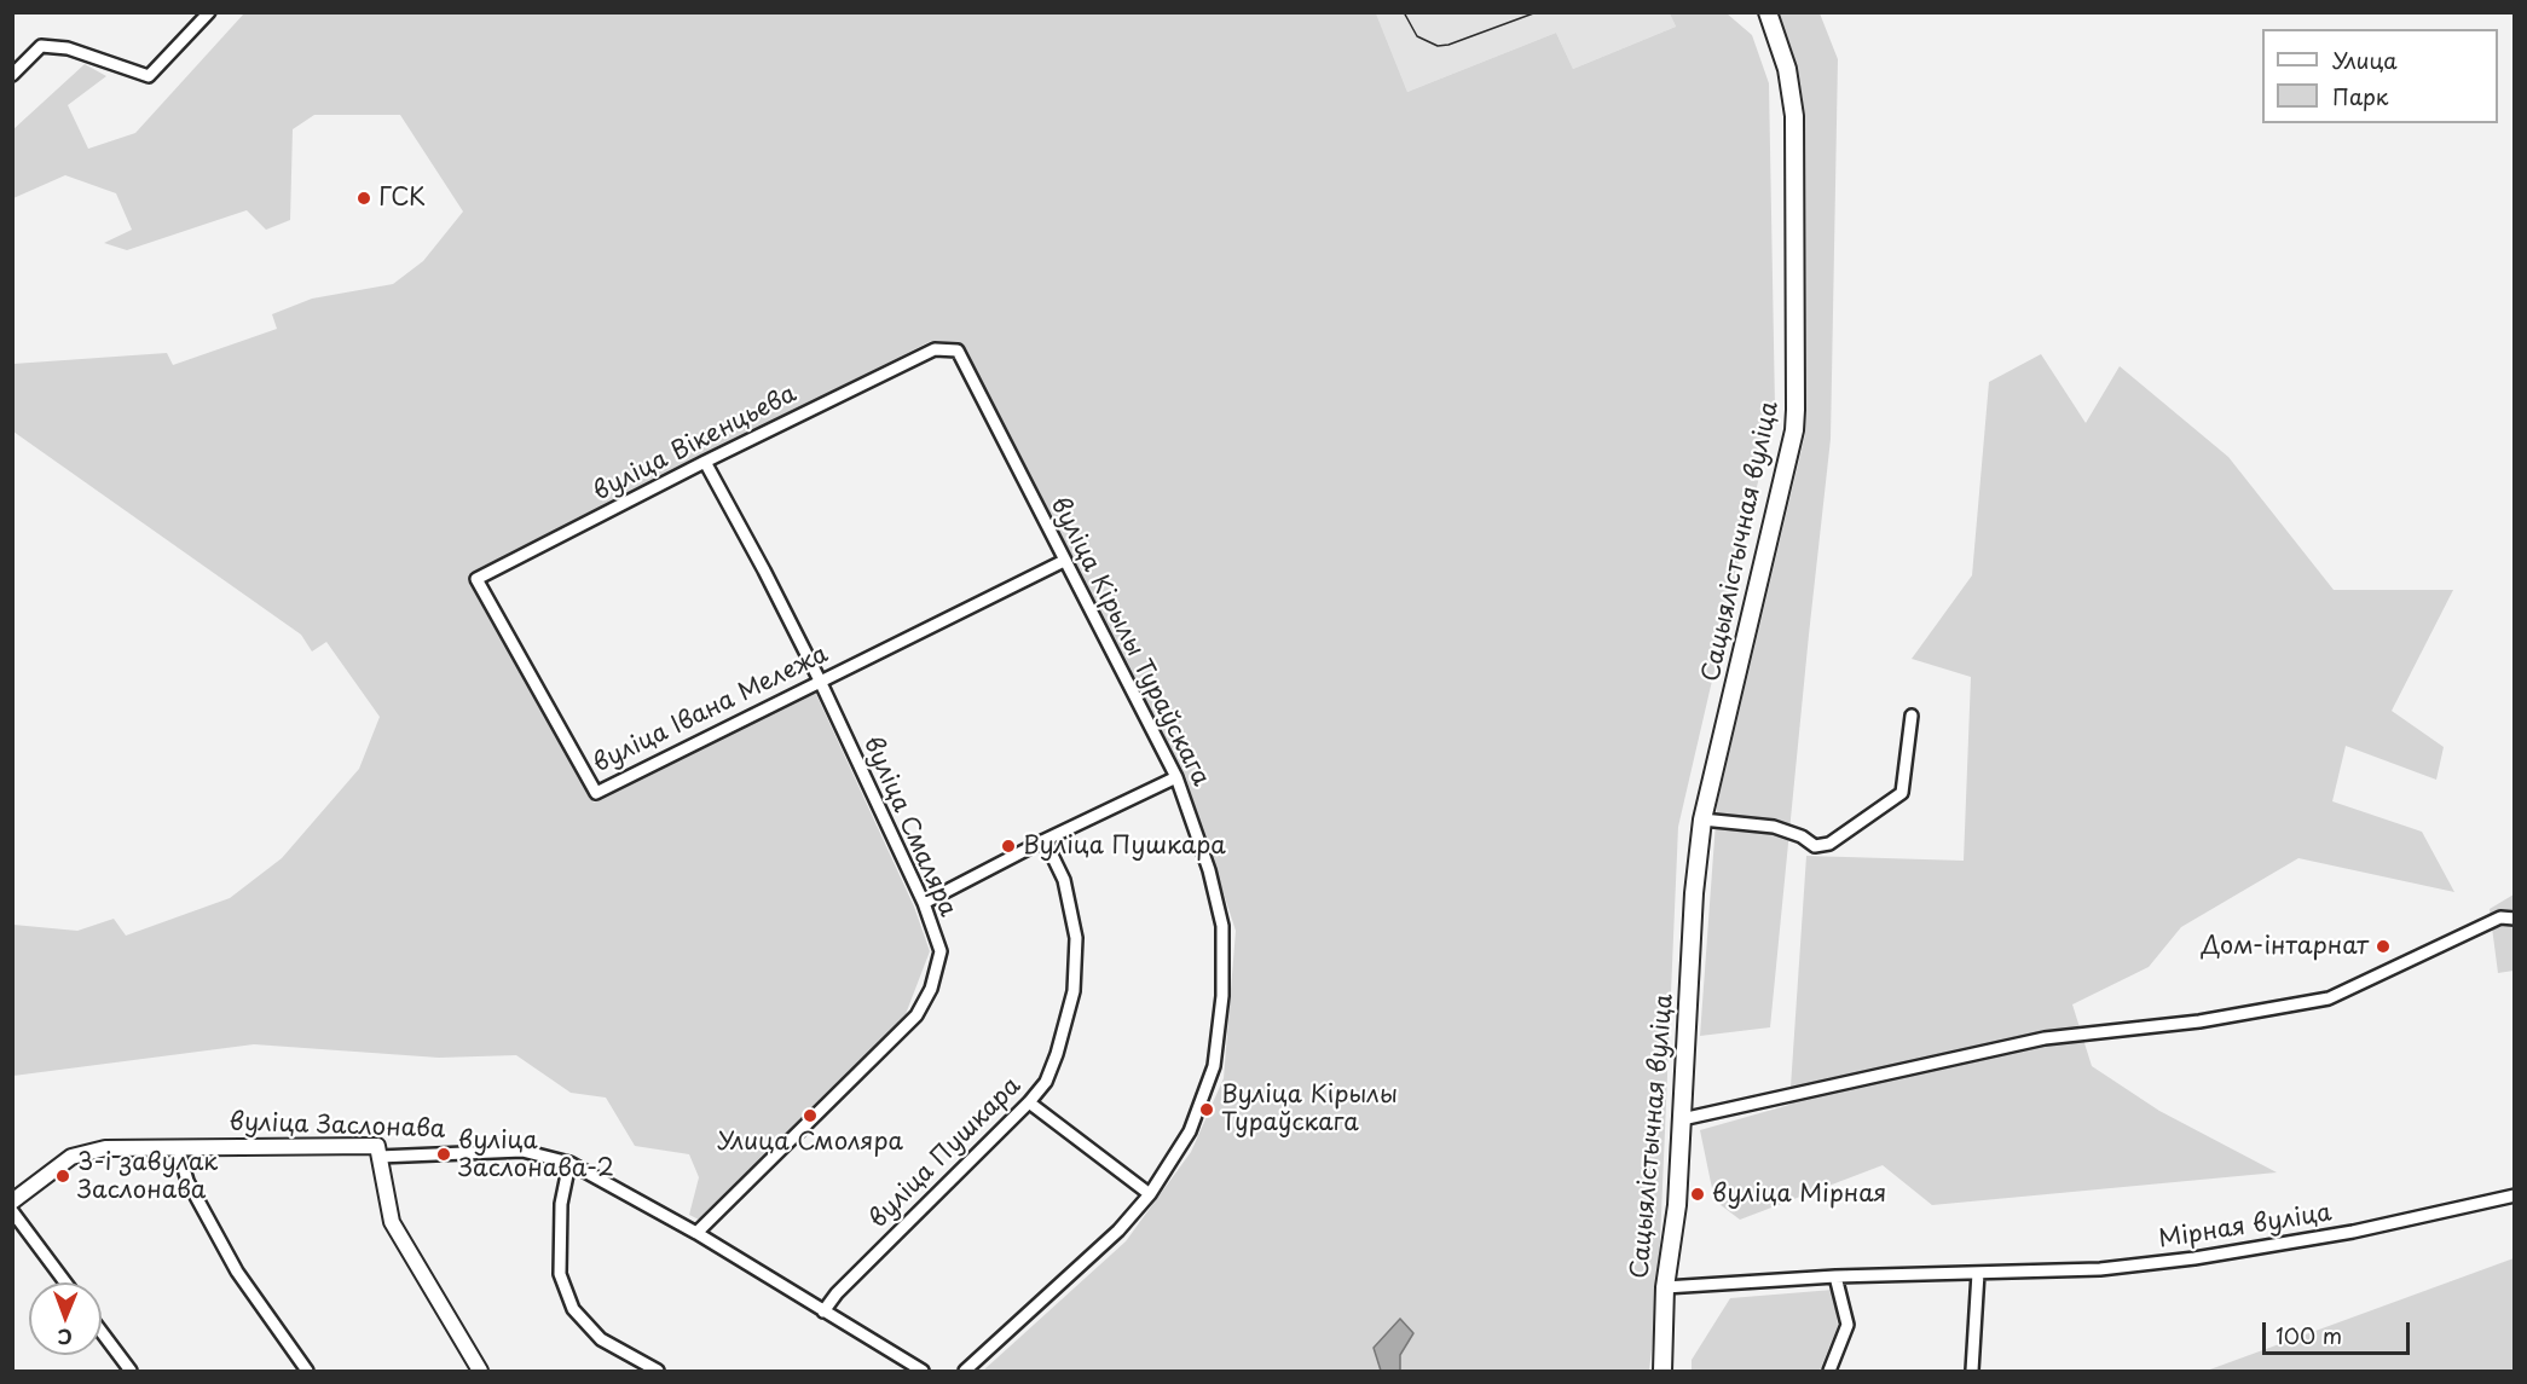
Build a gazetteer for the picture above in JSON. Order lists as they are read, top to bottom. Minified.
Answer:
{"streets":{"main road":["Сацыялістычная вуліца"],"street":["вуліца Вікенцьева","вуліца Кірылы Тураўскага","вуліца Івана Мележа","вуліца Смаляра","вуліца Заслонава","вуліца Пушкара","Мірная вуліца"]},"crossings":[["вуліца Вікенцьева","вуліца Кірылы Тураўскага"],["вуліца Вікенцьева","вуліца Івана Мележа"],["вуліца Вікенцьева","вуліца Смаляра"],["Сацыялістычная вуліца","Мірная вуліца"],["вуліца Кірылы Тураўскага","вуліца Івана Мележа"],["вуліца Івана Мележа","вуліца Смаляра"],["вуліца Смаляра","вуліца Заслонава"],["вуліца Заслонава","вуліца Пушкара"]],"places":["ГСК","Вуліца Пушкара","Дом-інтарнат","Вуліца Кірылы Тураўскага","Улица Смоляра","вуліца Заслонава-2","3-і завулак Заслонава","вуліца Мірная"],"legend":["Улица","Парк"],"scale_bar":"100 m","north":"bottom"}
